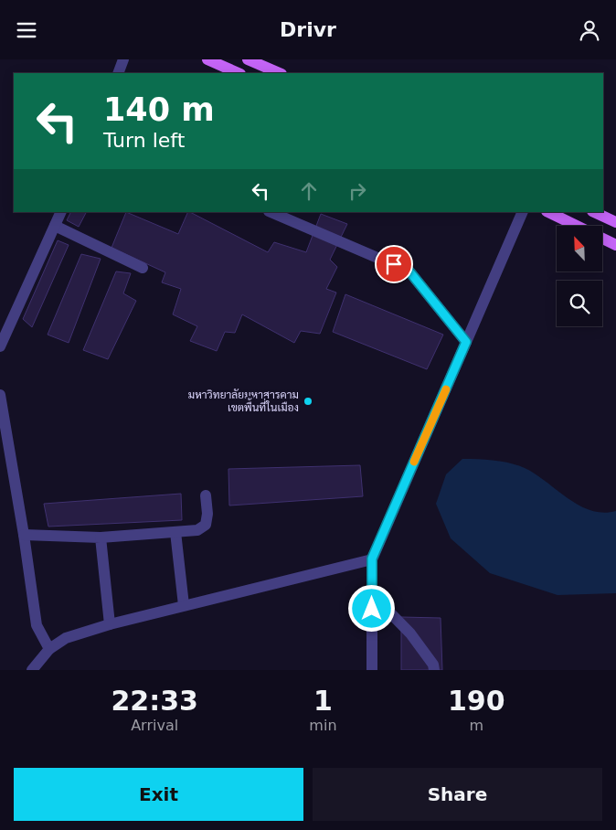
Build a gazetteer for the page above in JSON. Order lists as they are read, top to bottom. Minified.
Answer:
{"places":["มหาวิทยาลัยมหาสารคาม เขตพื้นที่ในเมือง"],"north":"top left","page":{"header":"Drivr","turn":["140 m","Turn left"],"eta":["22:33","Arrival","1","min","190","m"],"buttons":["Exit","Share"]}}
